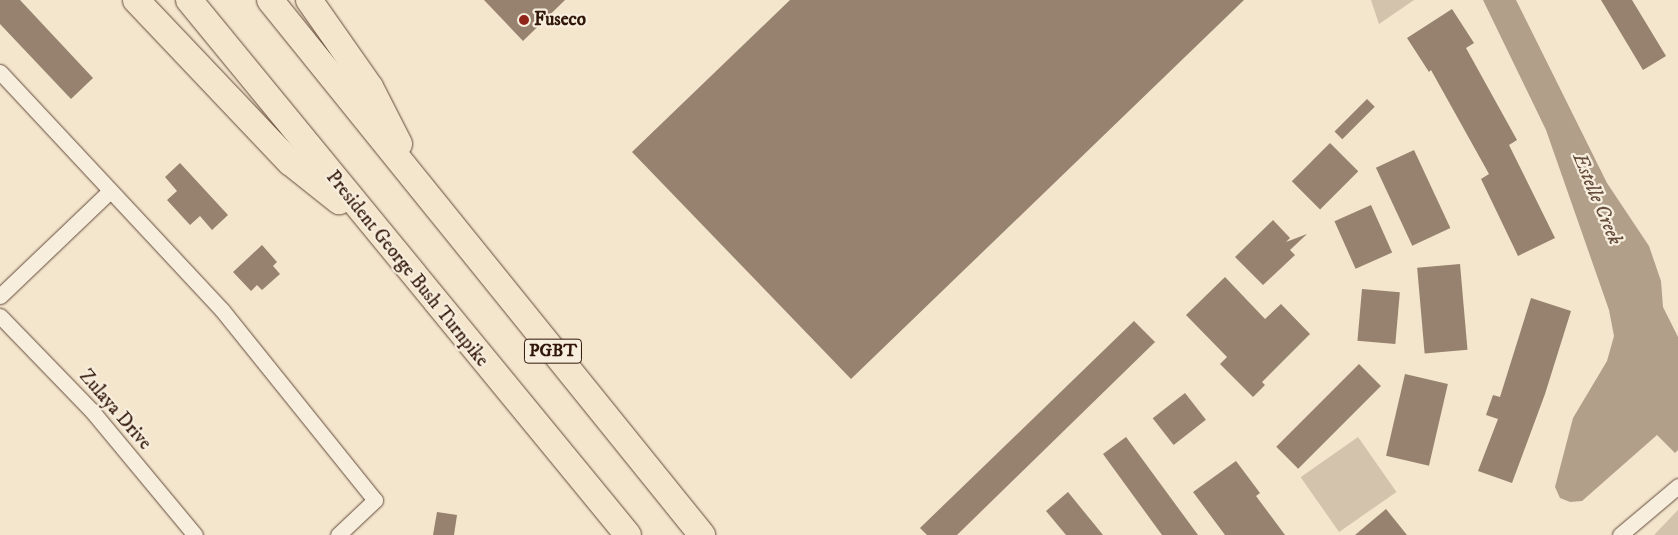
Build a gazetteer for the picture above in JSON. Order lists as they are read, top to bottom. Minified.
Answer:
{"streets":{"highway":["President George Bush Turnpike","PGBT"],"street":["Zulaya Drive"]},"water":["Estelle Creek"],"places":["Fuseco"]}
